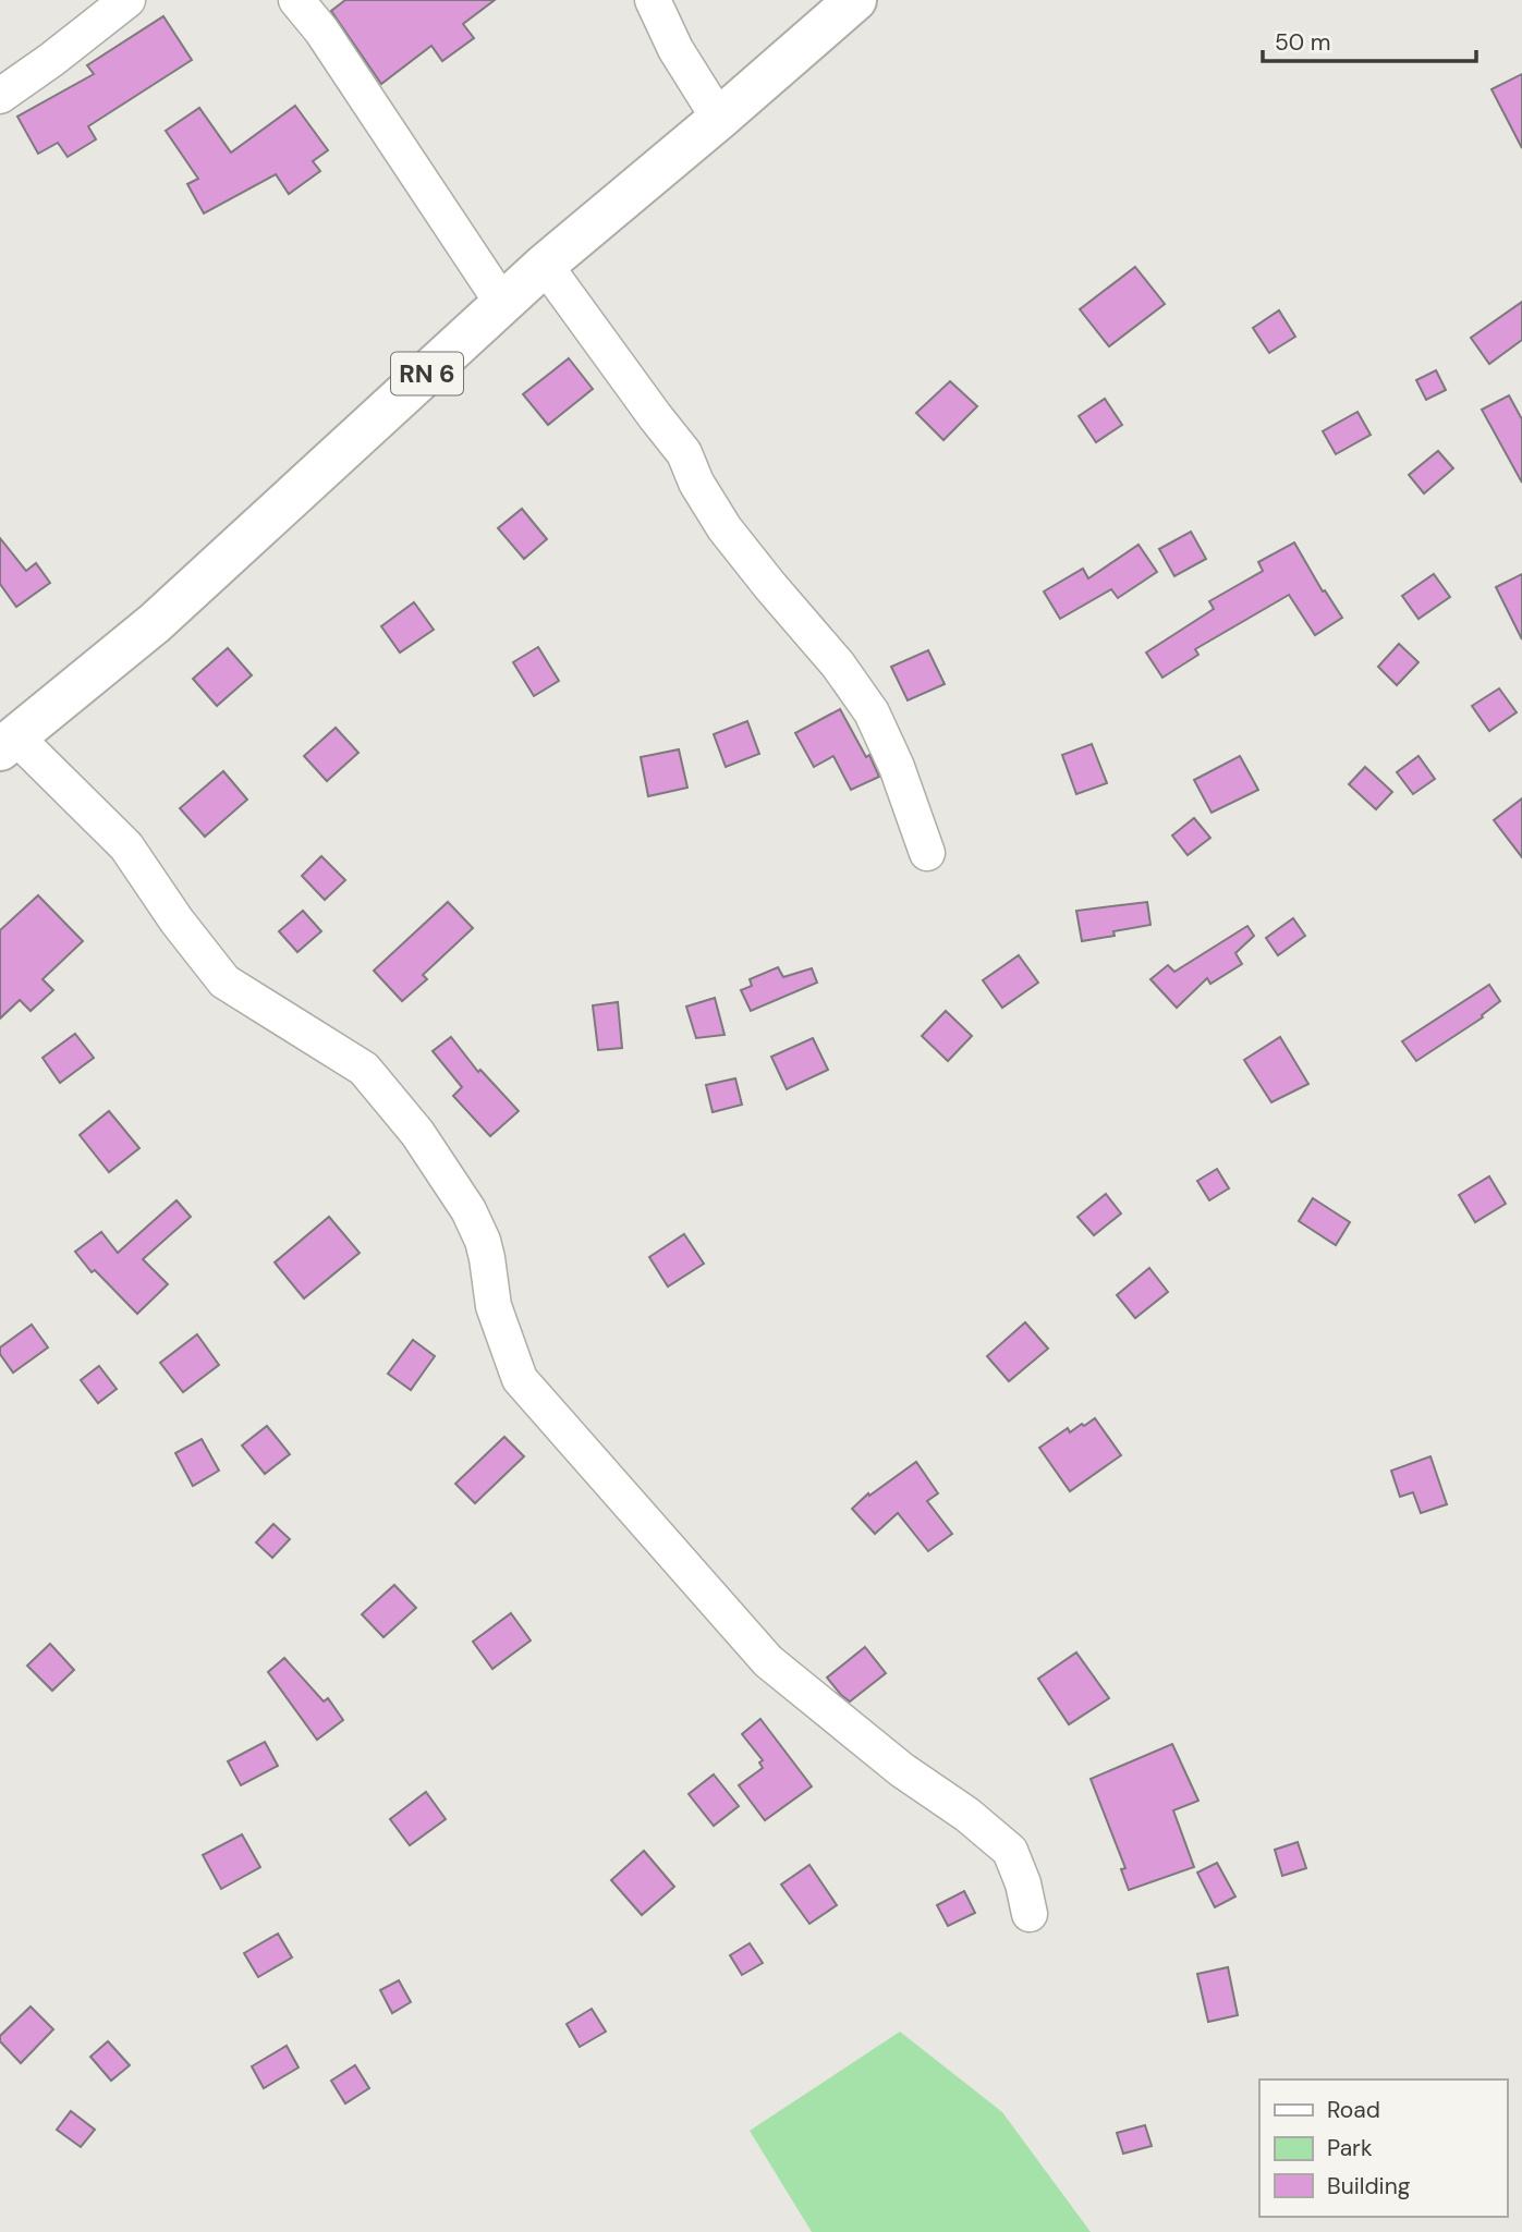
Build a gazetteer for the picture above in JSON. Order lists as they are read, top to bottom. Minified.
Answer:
{"streets":{"main road":["RN 6"]},"legend":["Road","Park","Building"],"scale_bar":"50 m"}
